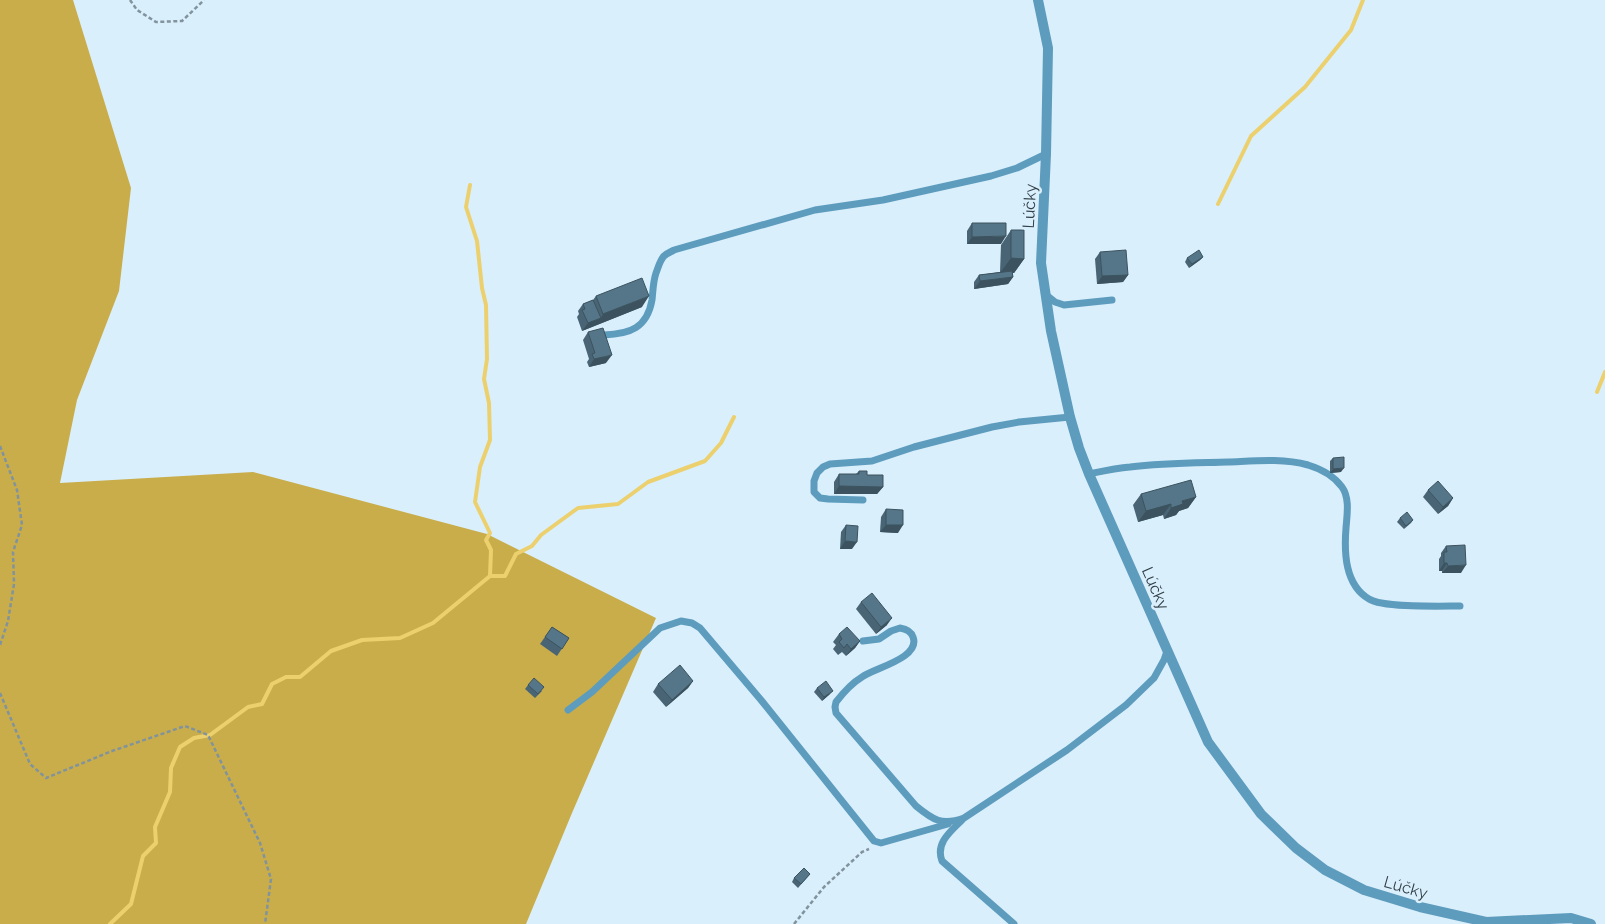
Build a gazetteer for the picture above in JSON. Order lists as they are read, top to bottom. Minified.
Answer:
{"streets":{"street":["Lúčky"]}}
